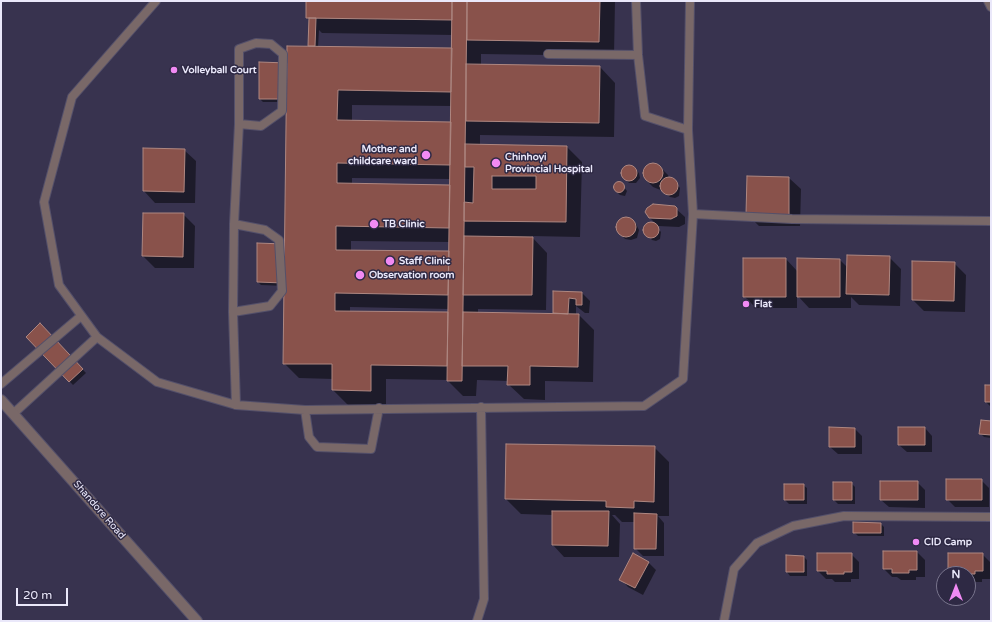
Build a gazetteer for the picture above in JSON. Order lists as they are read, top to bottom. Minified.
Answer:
{"streets":{"street":["Shandore Road"]},"places":["Volleyball Court","Mother and childcare ward","Chinhoyi Provincial Hospital","TB Clinic","Staff Clinic","Observation room","Flat","CID Camp"],"scale_bar":"20 m","north":"top"}
